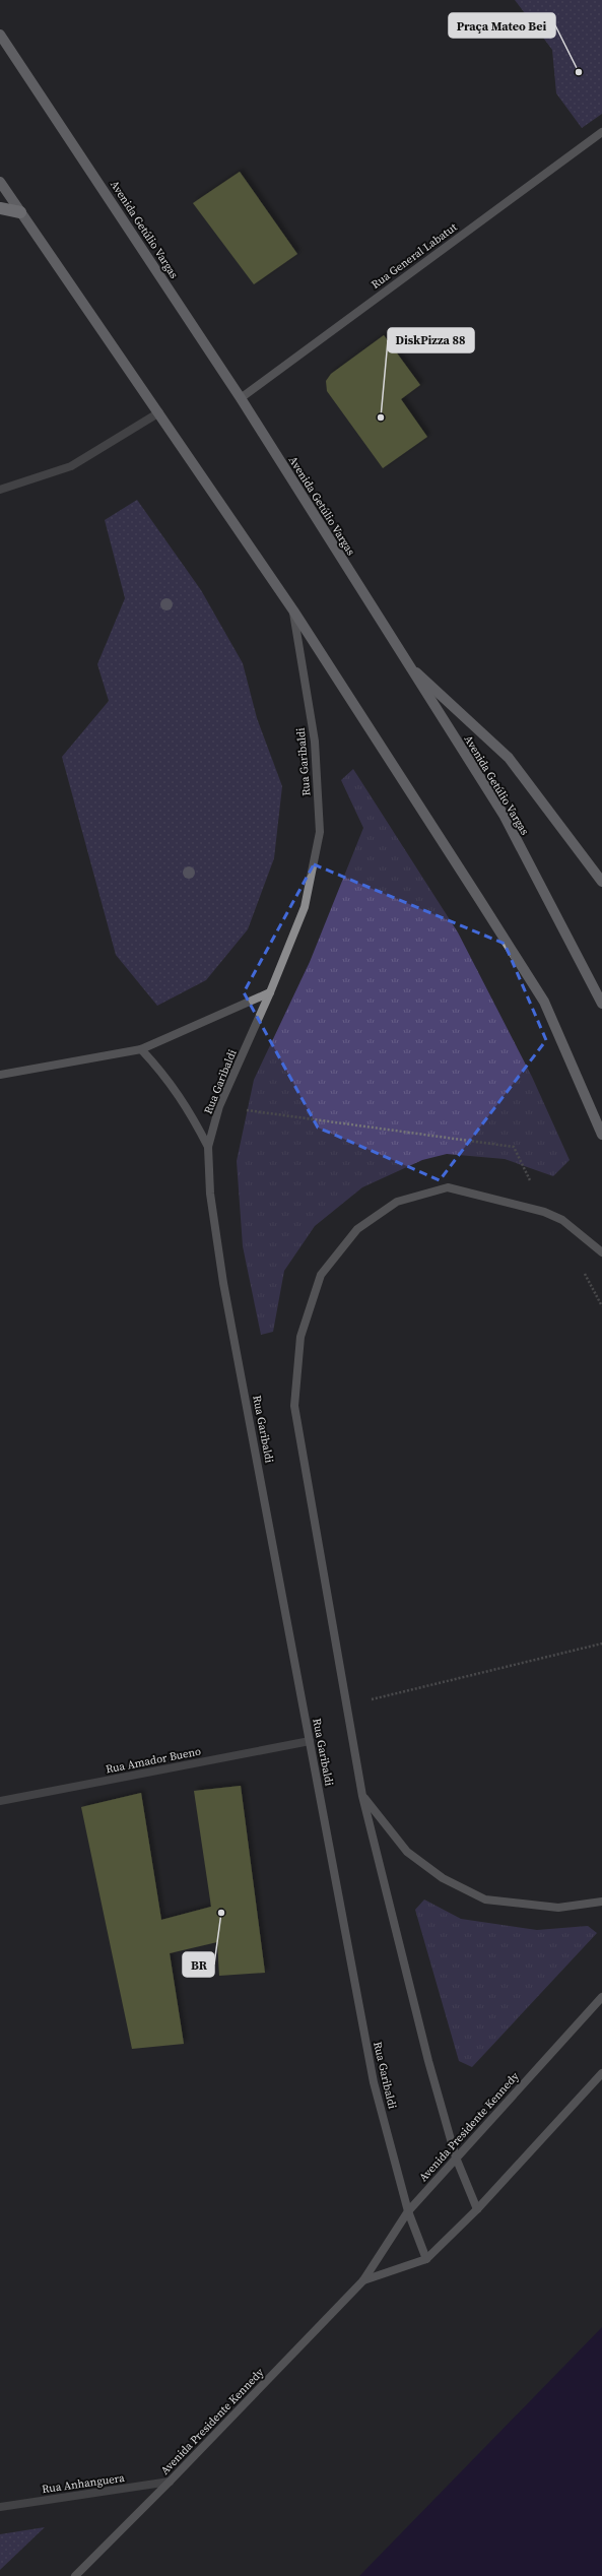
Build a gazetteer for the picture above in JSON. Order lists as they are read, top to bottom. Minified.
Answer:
{"streets":{"main road":["Avenida Getúlio Vargas","Rua General Labatut","Rua Garibaldi","Avenida Presidente Kennedy"],"street":["Rua Amador Bueno","Rua Anhanguera"]},"crossings":[["Avenida Getúlio Vargas","Rua General Labatut"],["Rua Garibaldi","Rua Amador Bueno"],["Rua Garibaldi","Avenida Presidente Kennedy"],["Avenida Presidente Kennedy","Rua Anhanguera"]],"places":["Praça Mateo Bei","DiskPizza 88","BR"]}
